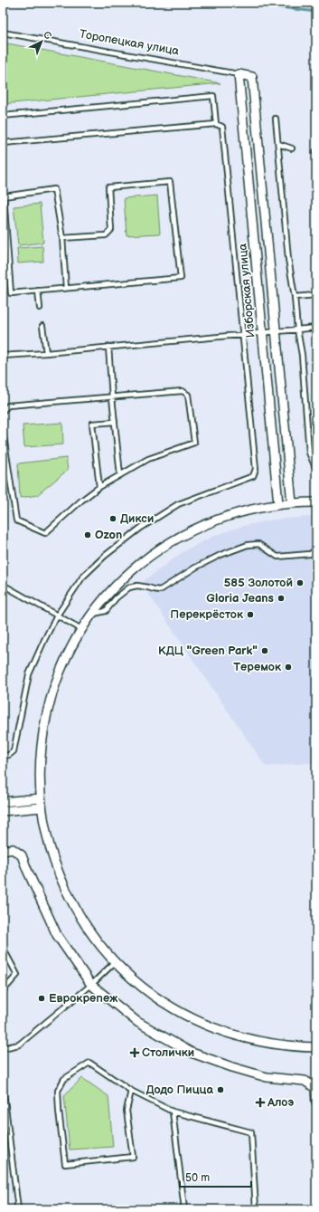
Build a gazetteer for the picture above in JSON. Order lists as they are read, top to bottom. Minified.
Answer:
{"streets":{"street":["Торопецкая улица","Изборская улица"]},"crossings":[["Торопецкая улица","Изборская улица"]],"places":{"other":["Дикси","Ozon","585 Золотой","Gloria Jeans","Перекрёсток","КДЦ \"Green Park\"","Теремок","Еврокрепеж","Додо Пицца"],"health":["Столички","Алоэ"]},"scale_bar":"50 m","north":"top right"}
